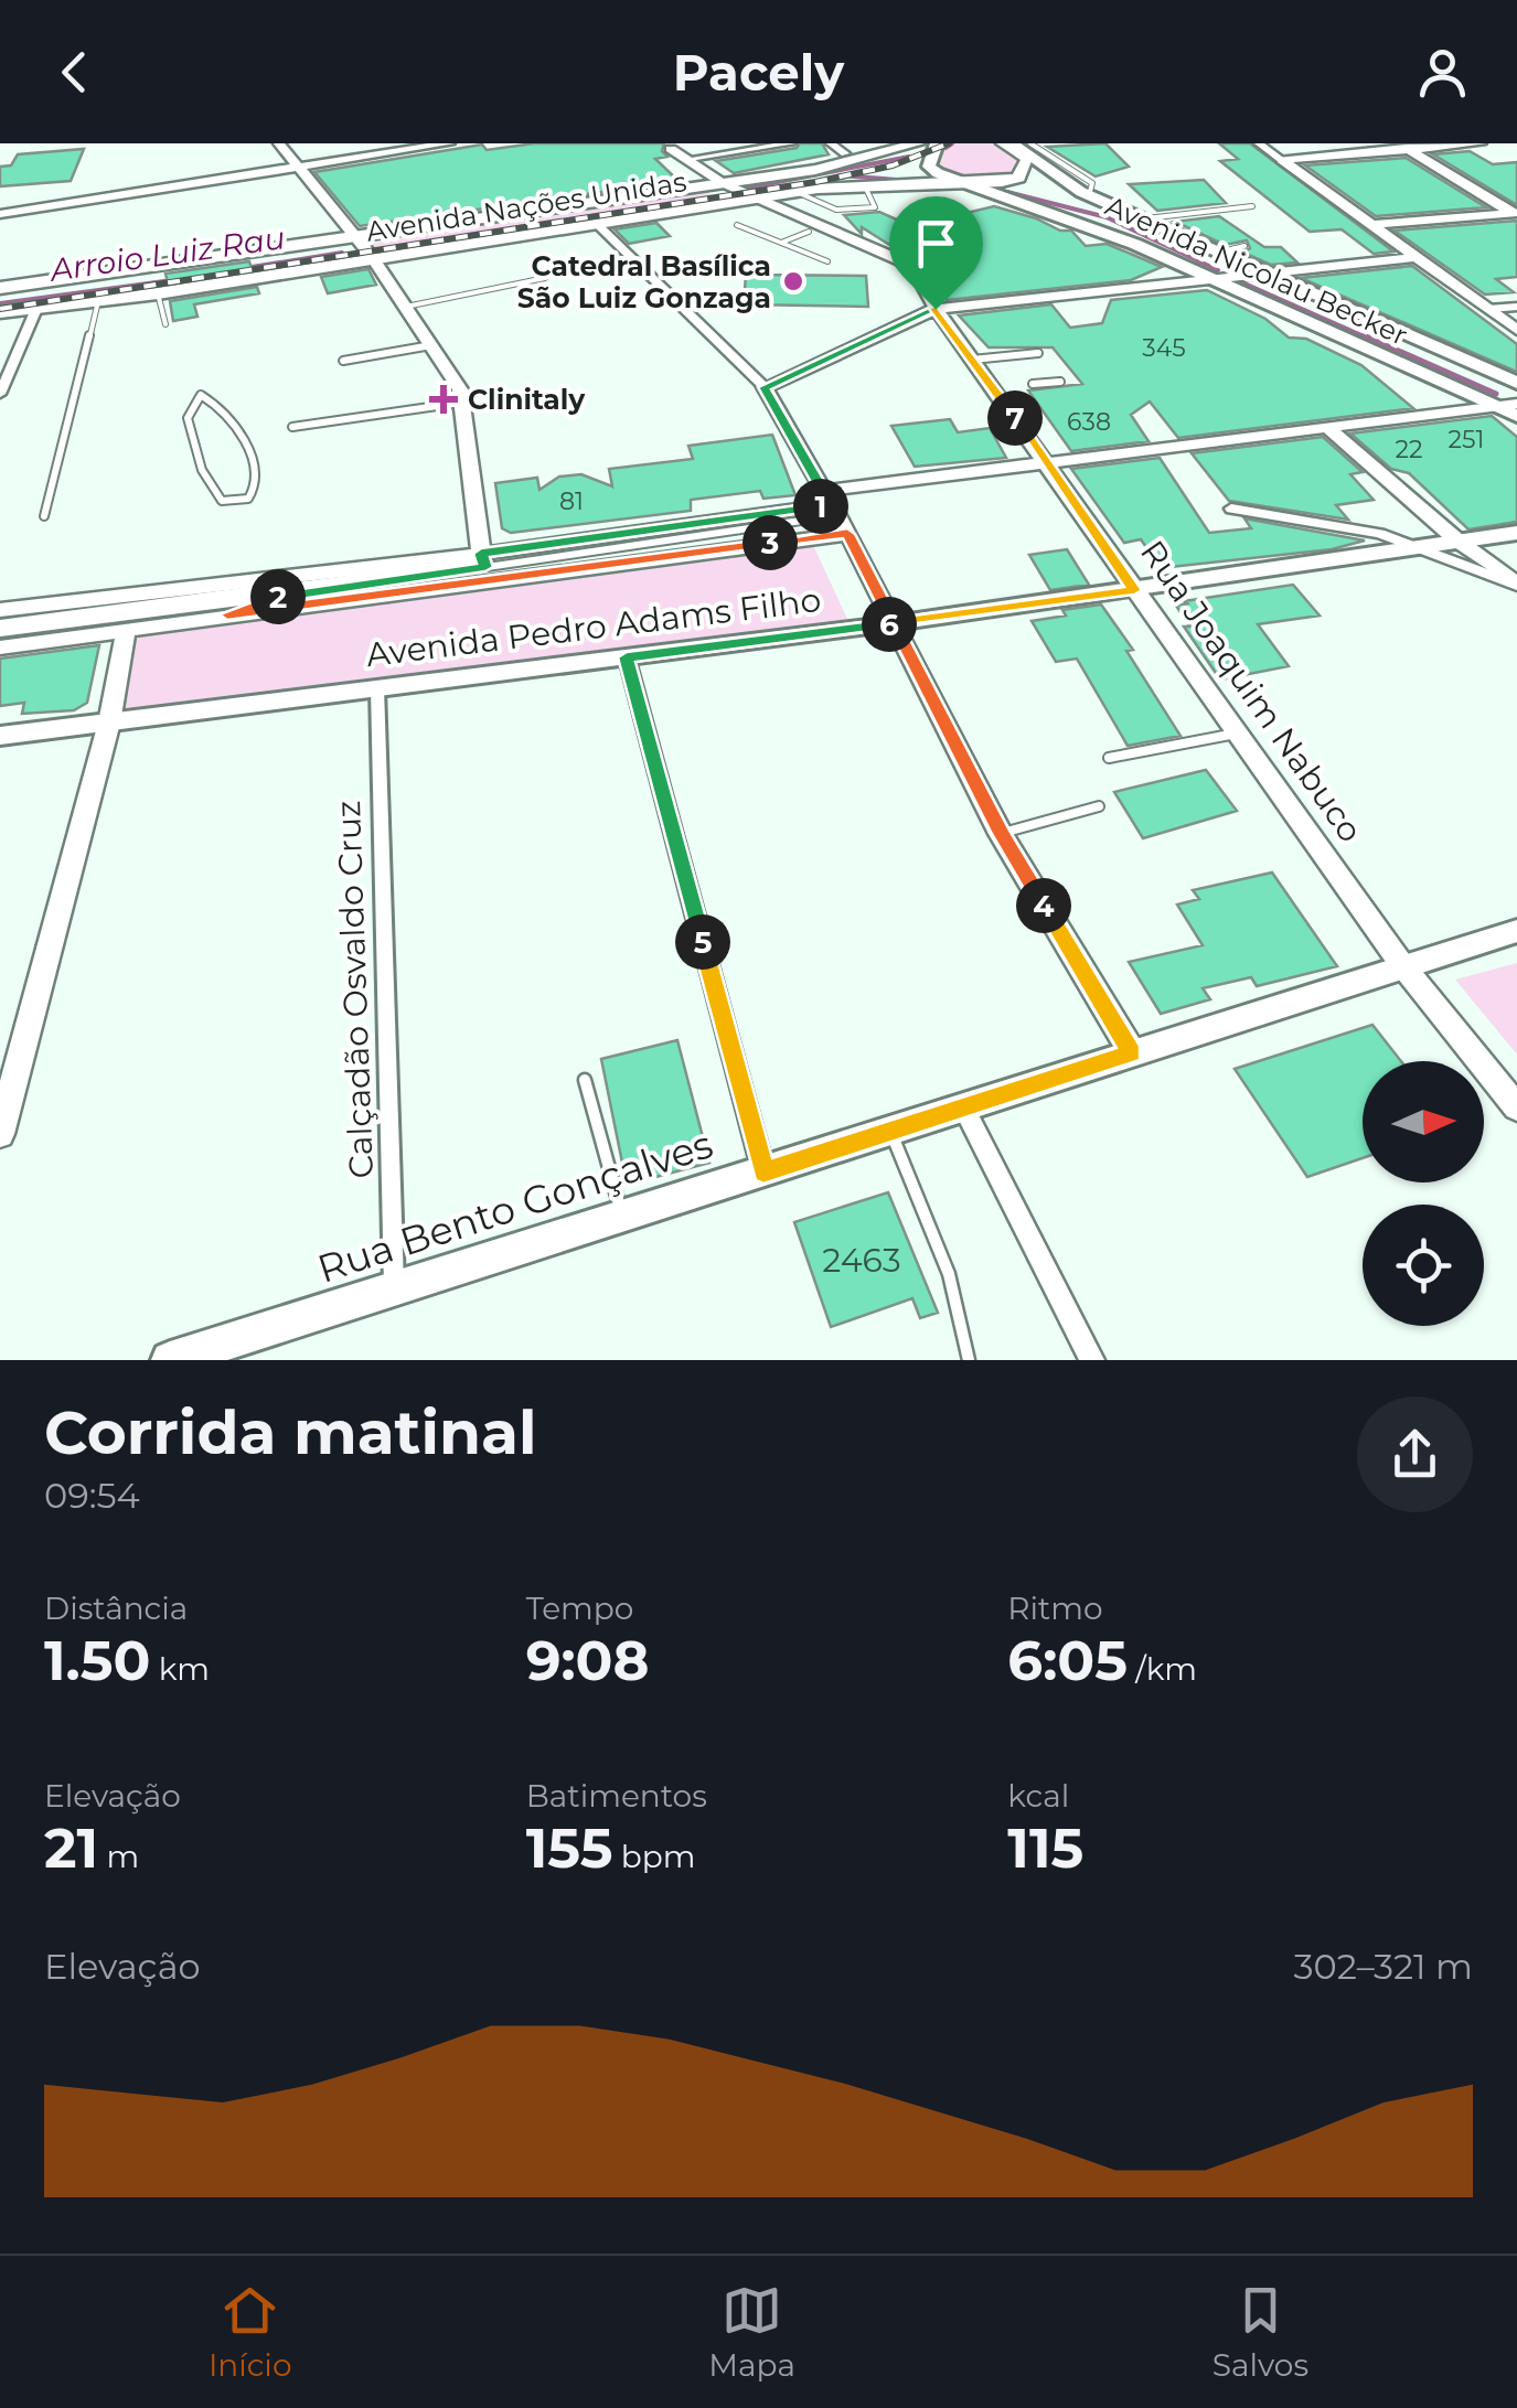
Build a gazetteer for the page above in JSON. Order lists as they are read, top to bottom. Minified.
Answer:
{"streets":{"main road":["Avenida Nações Unidas","Avenida Nicolau Becker","Avenida Pedro Adams Filho","Rua Bento Gonçalves"],"street":["Rua Joaquim Nabuco","Calçadão Osvaldo Cruz"]},"crossings":[["Avenida Nações Unidas","Avenida Nicolau Becker"],["Avenida Nações Unidas","Rua Joaquim Nabuco"],["Avenida Pedro Adams Filho","Rua Joaquim Nabuco"],["Avenida Pedro Adams Filho","Calçadão Osvaldo Cruz"],["Rua Joaquim Nabuco","Rua Bento Gonçalves"],["Calçadão Osvaldo Cruz","Rua Bento Gonçalves"]],"water":["Arroio Luiz Rau"],"places":{"other":["Catedral Basílica São Luiz Gonzaga"],"health":["Clinitaly"]},"house_numbers":["345","638","251","22","81","2463"],"north":"right","page":{"header":"Pacely","pins":["7","1","3","2","6","4","5"],"heading":["Corrida matinal","09:54"],"stats":[["Distância","1.50 km"],["Tempo","9:08"],["Ritmo","6:05 /km"],["Elevação","21 m"],["Batimentos","155 bpm"],["kcal","115"]],"chart":["Elevação","302–321 m"],"tabs":["Início","Mapa","Salvos"]}}
